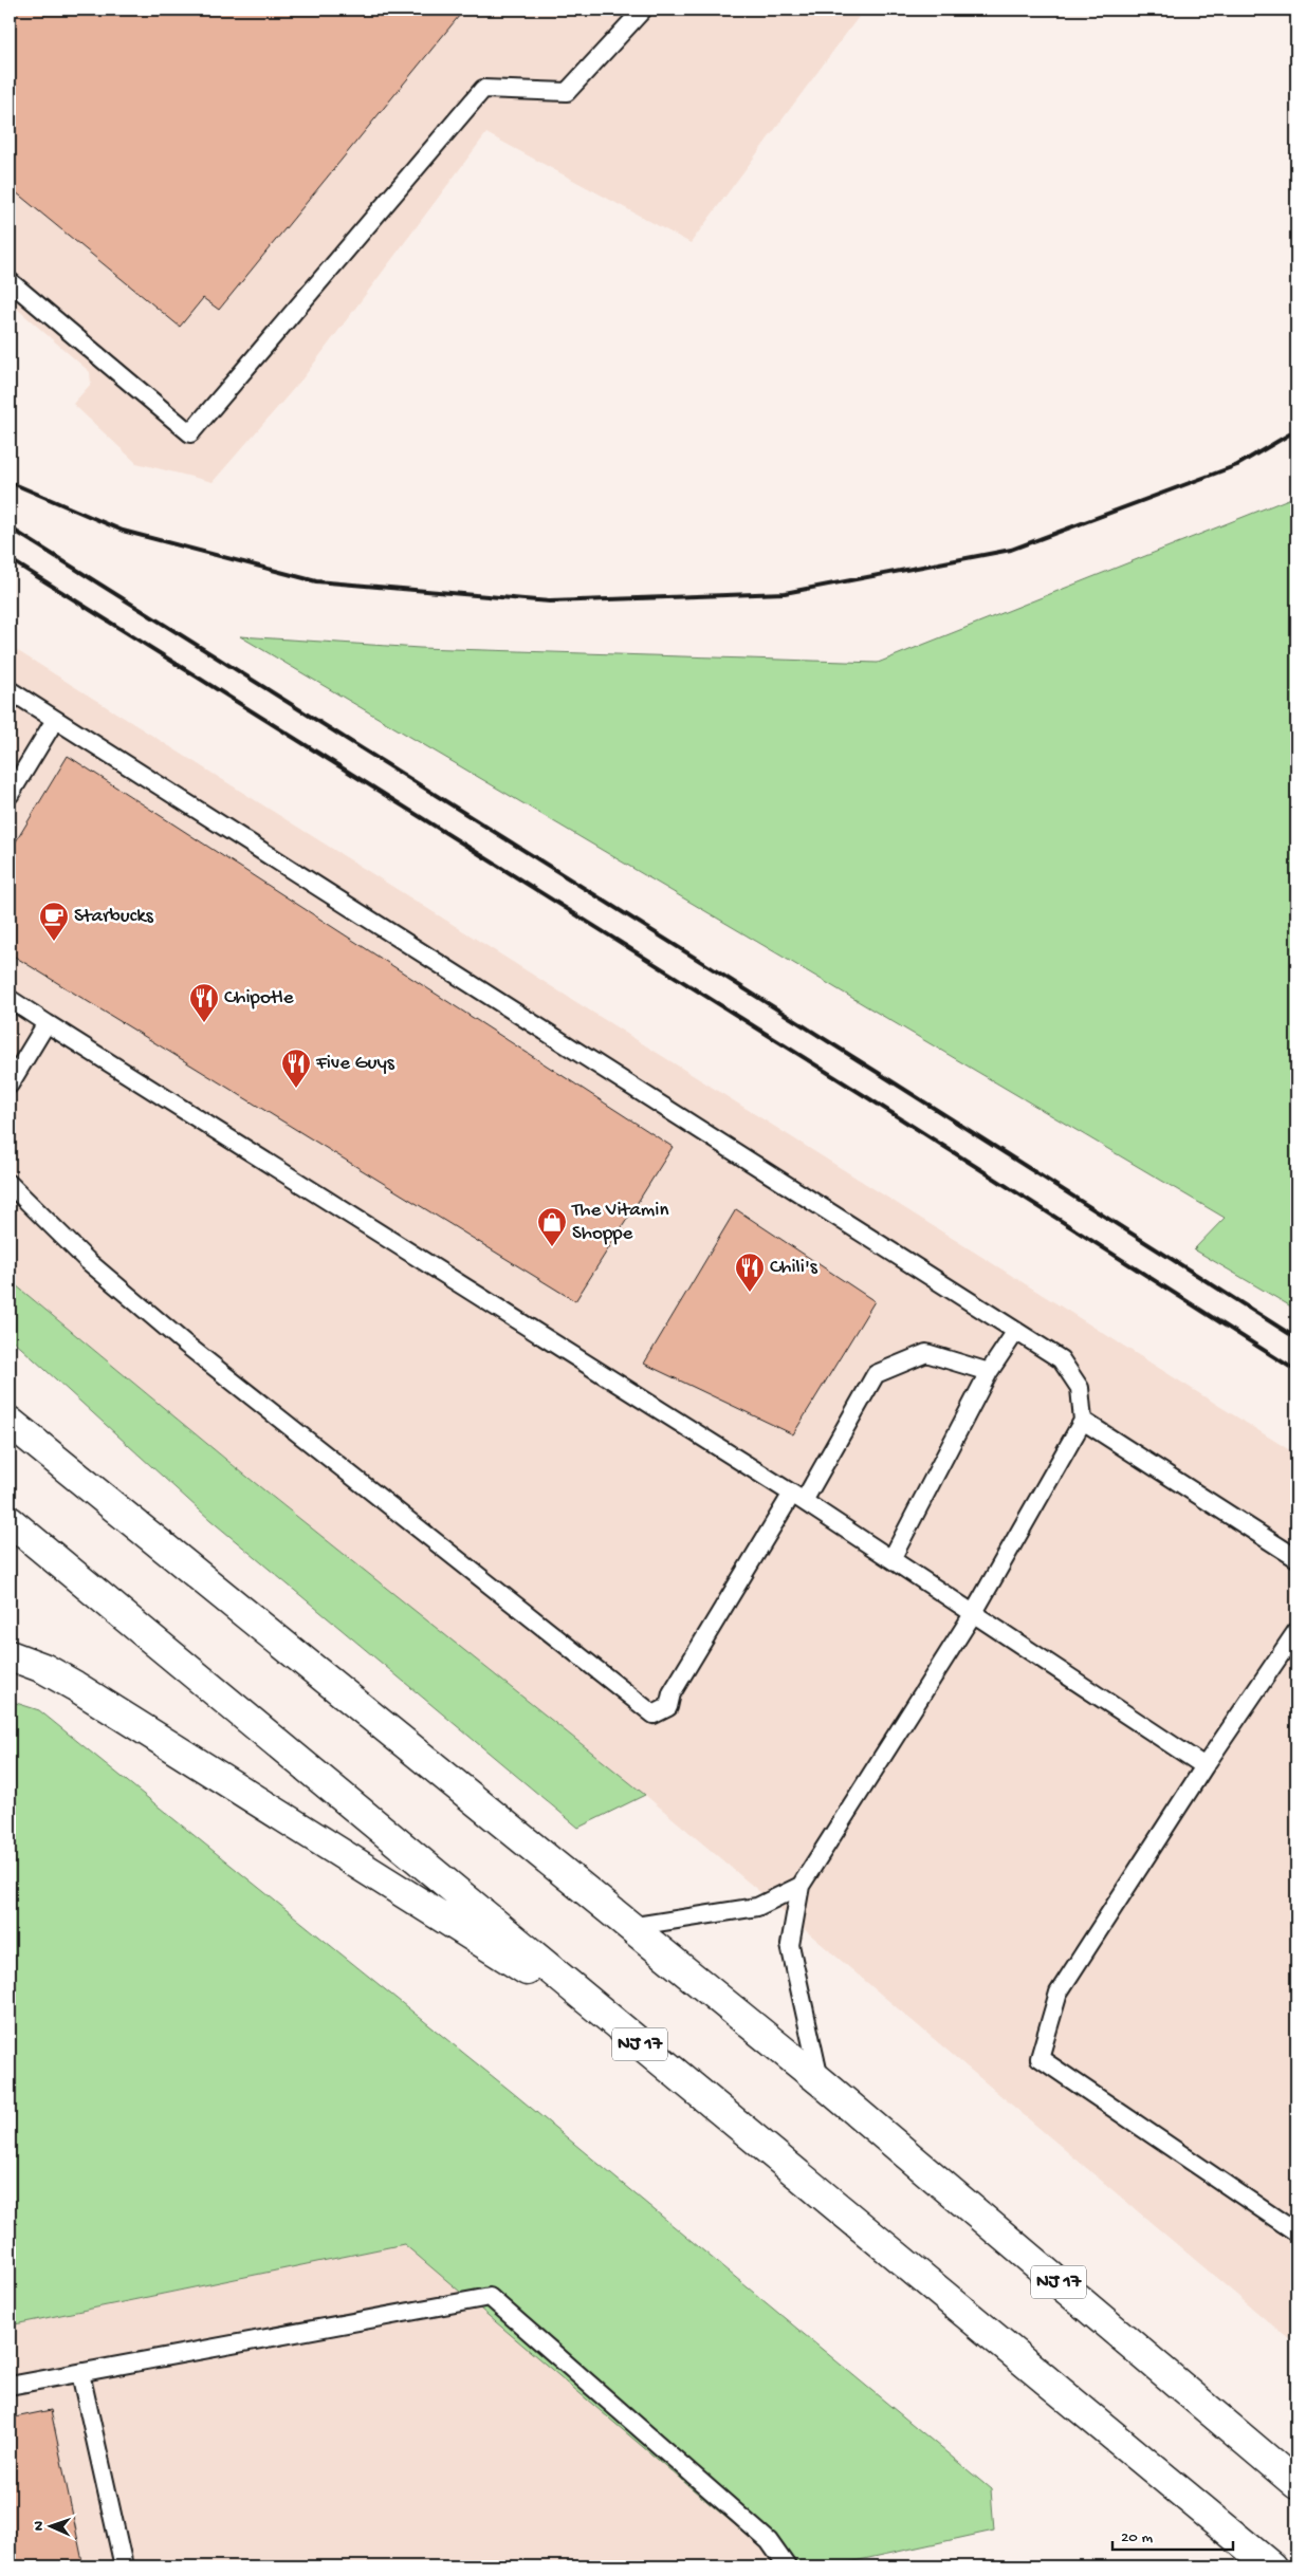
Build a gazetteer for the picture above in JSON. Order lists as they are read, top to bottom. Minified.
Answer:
{"streets":{"highway":["NJ 17"]},"places":{"cafe":["Starbucks"],"restaurant":["Chipotle","Five Guys","Chili's"],"shop":["The Vitamin Shoppe"]},"scale_bar":"20 m","north":"left"}
